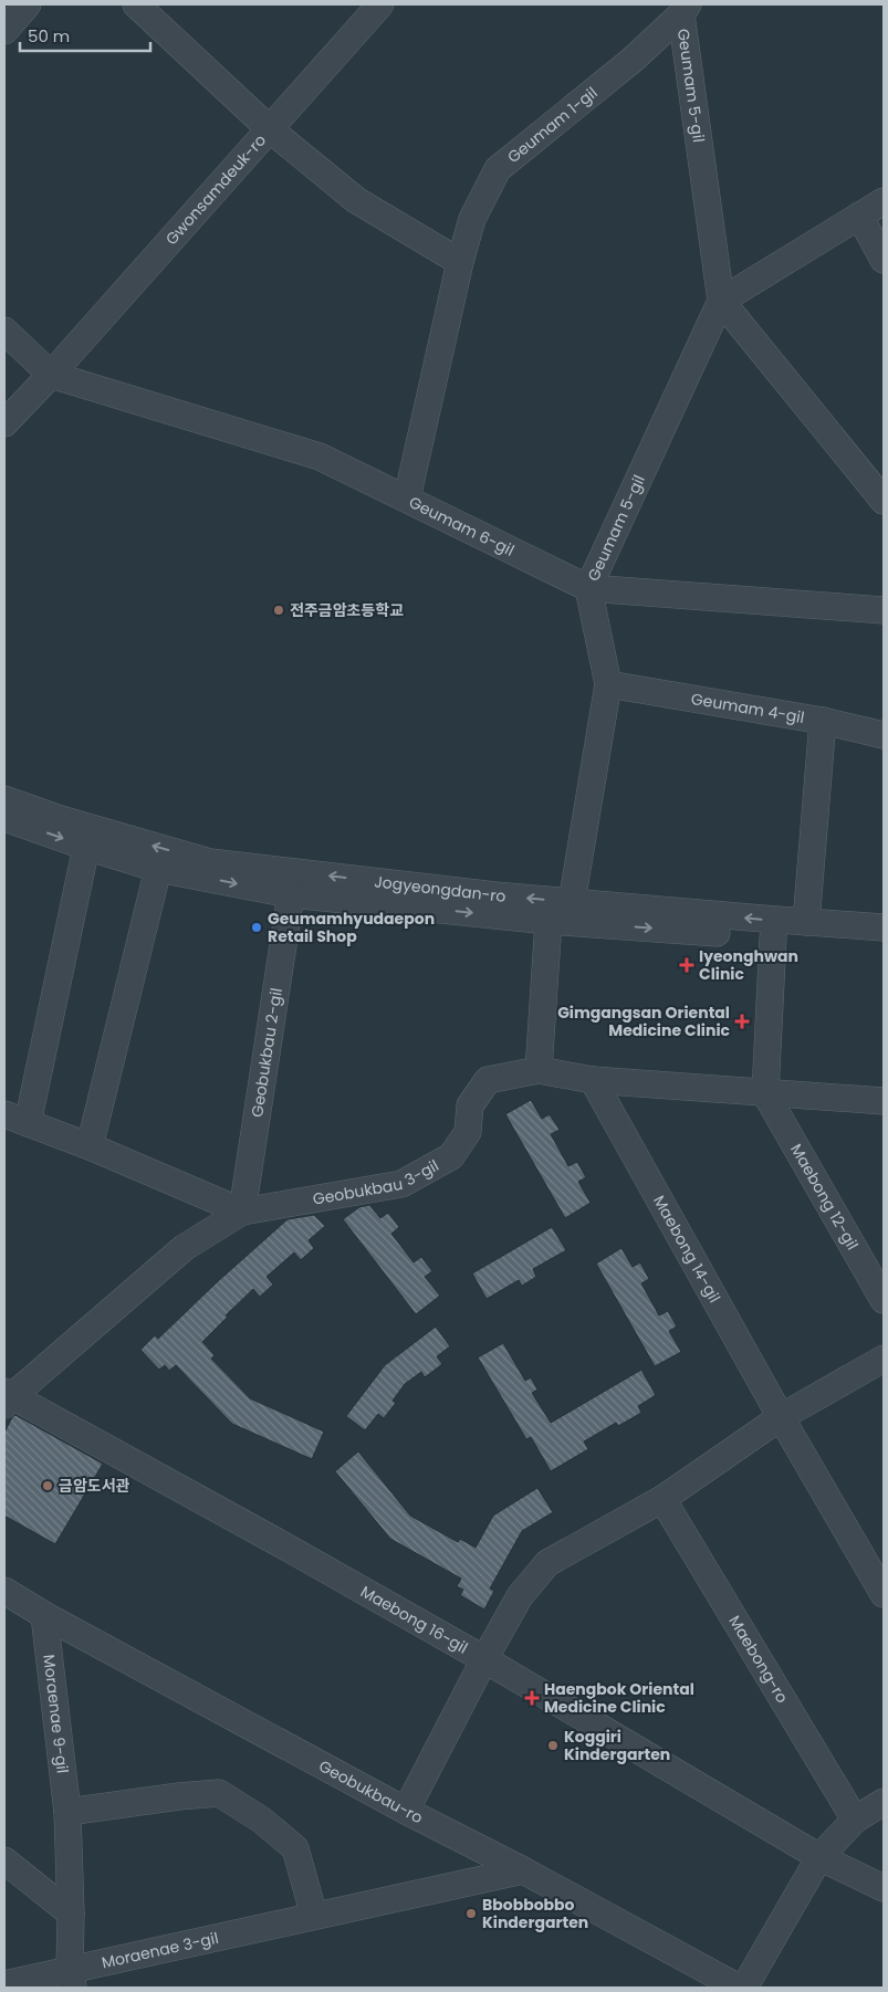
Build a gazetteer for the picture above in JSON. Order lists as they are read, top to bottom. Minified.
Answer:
{"streets":{"street":["Geumam 5-gil","Geumam 1-gil","Gwonsamdeuk-ro","Geumam 6-gil","Geumam 4-gil","Jogyeongdan-ro","Geobukbau 2-gil","Geobukbau 3-gil","Maebong 12-gil","Maebong 14-gil","Maebong 16-gil","Maebong-ro","Moraenae 9-gil","Geobukbau-ro","Moraenae 3-gil"]},"crossings":[["Geumam 5-gil","Geumam 1-gil"],["Geumam 5-gil","Geumam 6-gil"],["Geumam 5-gil","Geumam 4-gil"],["Geumam 5-gil","Jogyeongdan-ro"],["Geumam 1-gil","Geumam 6-gil"],["Gwonsamdeuk-ro","Geumam 6-gil"],["Jogyeongdan-ro","Geobukbau 2-gil"],["Geobukbau 2-gil","Geobukbau 3-gil"],["Geobukbau 3-gil","Maebong 16-gil"],["Moraenae 9-gil","Geobukbau-ro"],["Moraenae 9-gil","Moraenae 3-gil"],["Geobukbau-ro","Moraenae 3-gil"]],"places":{"other":["전주금암초등학교","Geumamhyudaepon Retail Shop","금암도서관","Koggiri Kindergarten","Bbobbobbo Kindergarten"],"health":["Iyeonghwan Clinic","Gimgangsan Oriental Medicine Clinic","Haengbok Oriental Medicine Clinic"]},"scale_bar":"50 m"}
